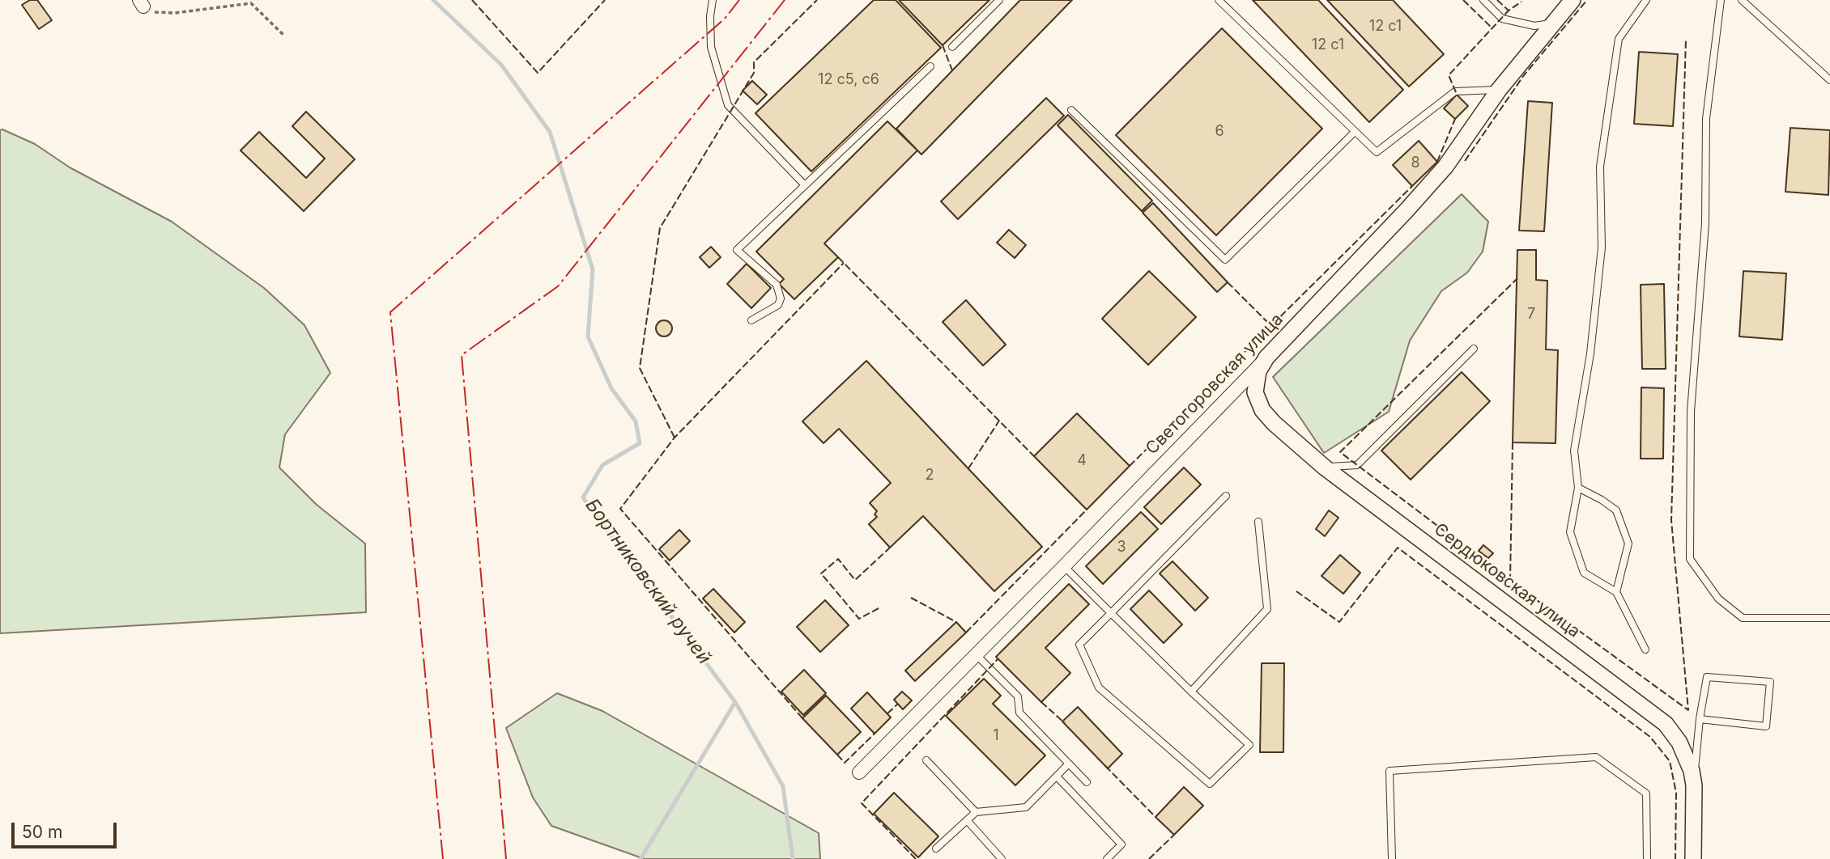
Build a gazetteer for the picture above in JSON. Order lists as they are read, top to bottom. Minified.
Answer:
{"streets":{"street":["Светогоровская улица","Сердюковская улица"]},"crossings":[["Светогоровская улица","Сердюковская улица"]],"water":["Бортниковский ручей"],"house_numbers":["12 с1","12 с1","12 с5, с6","6","8","7","4","2","3","1"],"scale_bar":"50 m"}
